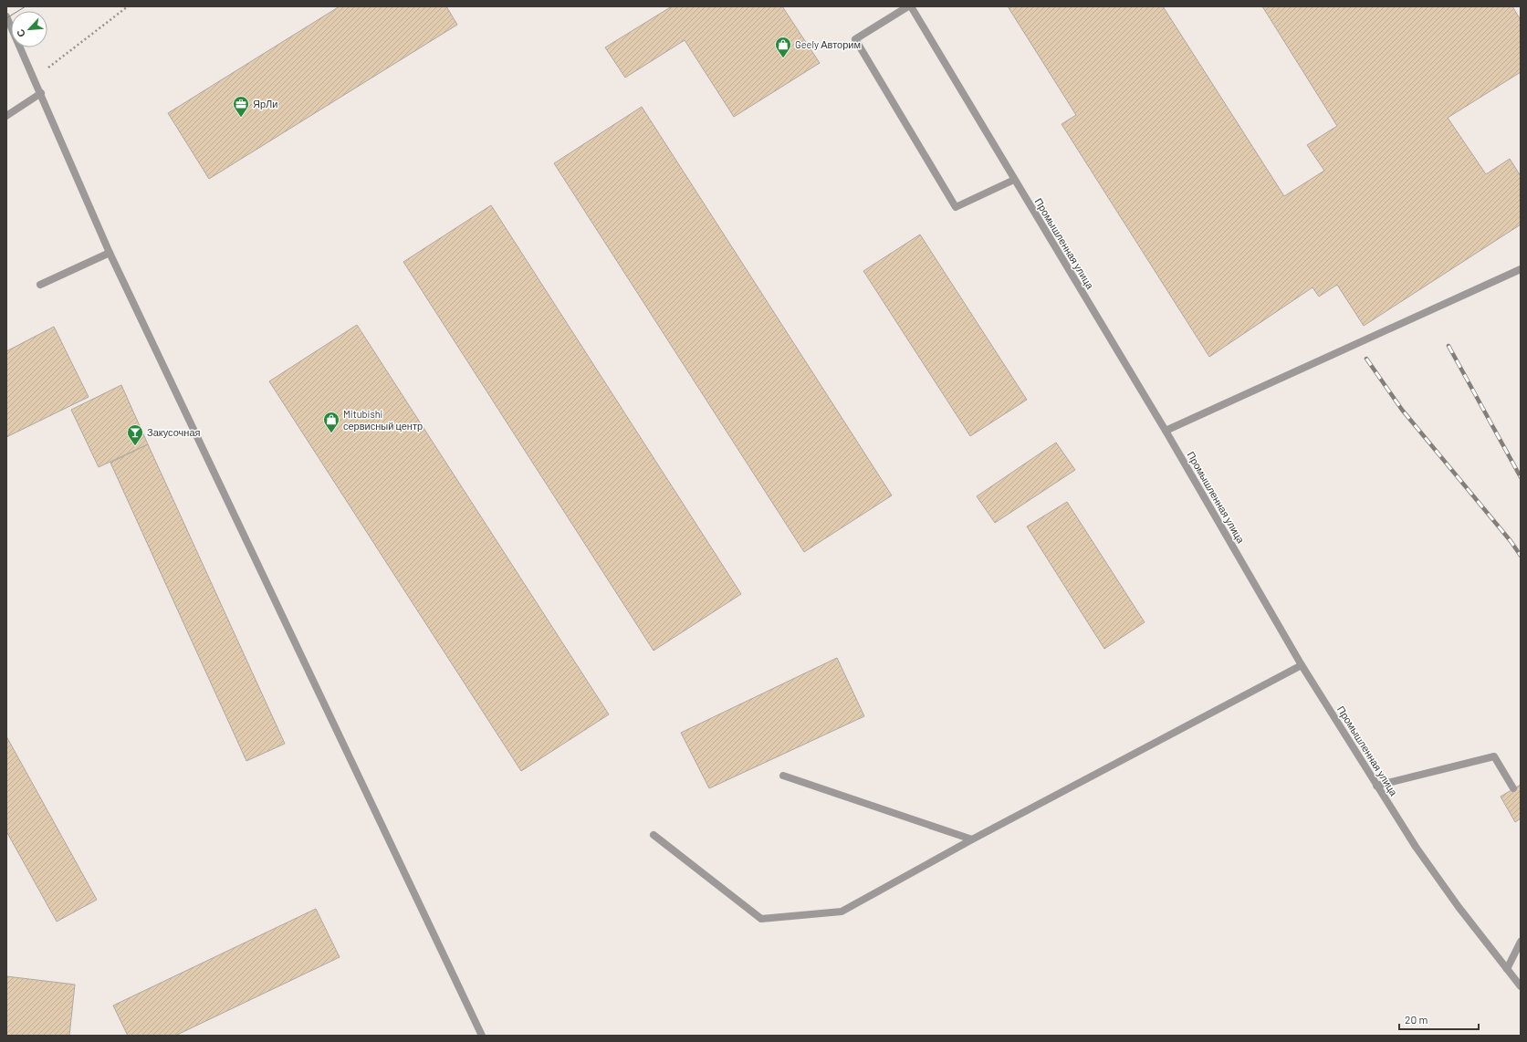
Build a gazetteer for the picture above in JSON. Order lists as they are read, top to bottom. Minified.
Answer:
{"streets":{"street":["Промышленная улица"]},"places":{"shop":["Geely Авторим","Mitubishi сервисный центр"],"office":["ЯрЛи"],"bar":["Закусочная"]},"scale_bar":"20 m","north":"bottom left"}
